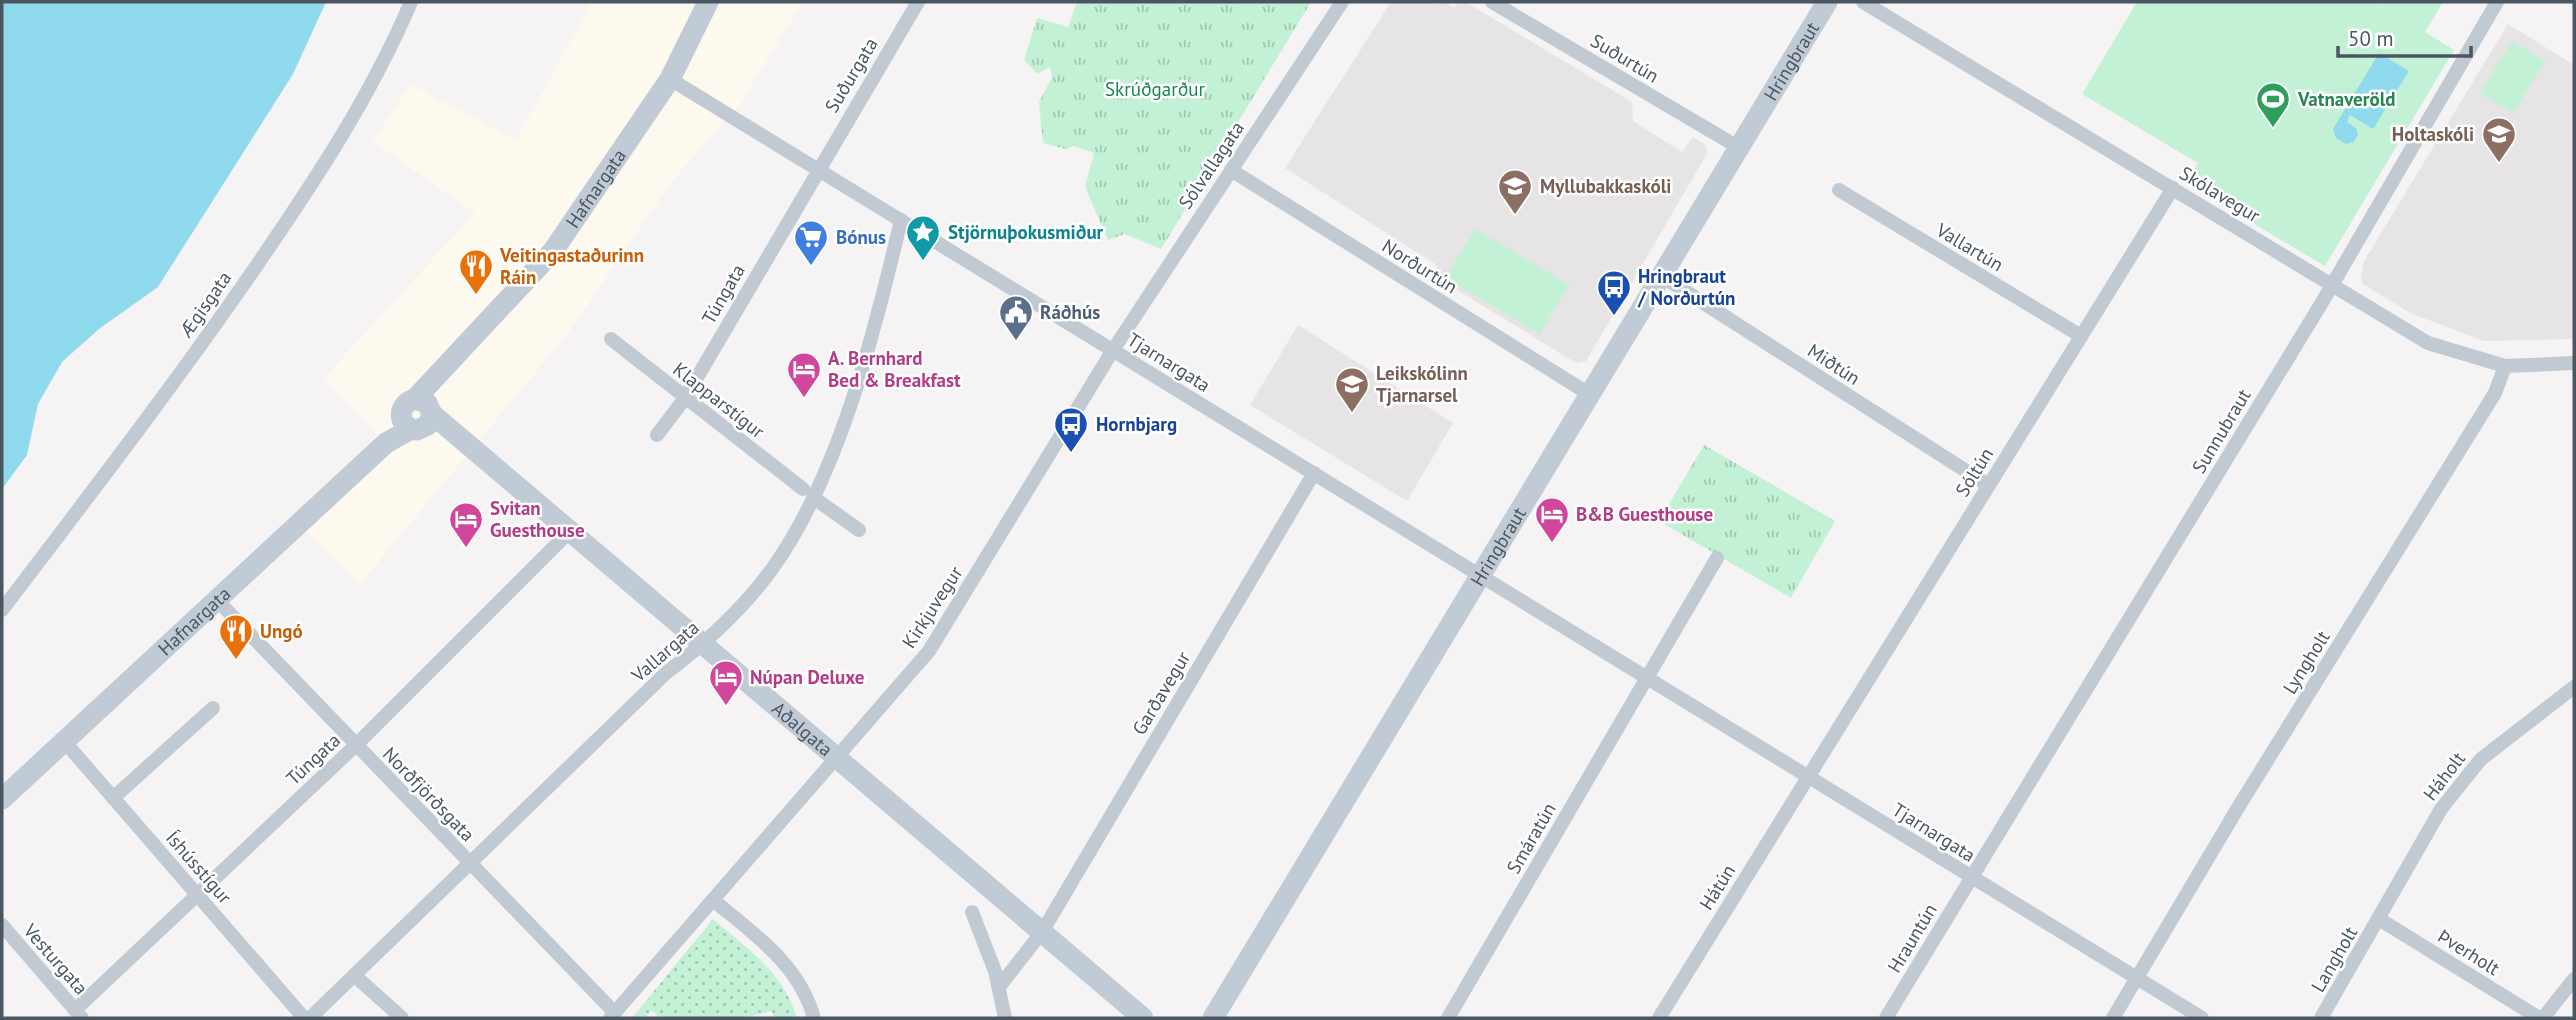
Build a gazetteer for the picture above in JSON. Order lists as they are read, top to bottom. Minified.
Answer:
{"streets":{"street":["Suðurtún","Hringbraut","Suðurgata","Sólvallagata","Hafnargata","Skólavegur","Vallartún","Norðurtún","Túngata","Ægisgata","Tjarnargata","Miðtún","Klapparstígur","Sunnubraut","Sóltún","Kirkjuvegur","Vallargata","Lyngholt","Garðavegur","Aðalgata","Háholt","Norðfjörðsgata","Smáratún","Íshússtígur","Hátún","Hrauntún","Þverholt","Vesturgata","Langholt"]},"crossings":[["Suðurtún","Hringbraut"],["Hringbraut","Norðurtún"],["Hringbraut","Tjarnargata"],["Hringbraut","Miðtún"],["Suðurgata","Túngata"],["Suðurgata","Tjarnargata"],["Sólvallagata","Norðurtún"],["Sólvallagata","Tjarnargata"],["Sólvallagata","Kirkjuvegur"],["Hafnargata","Tjarnargata"],["Hafnargata","Aðalgata"],["Hafnargata","Norðfjörðsgata"],["Hafnargata","Íshússtígur"],["Skólavegur","Sunnubraut"],["Skólavegur","Sóltún"],["Skólavegur","Lyngholt"],["Vallartún","Sóltún"],["Túngata","Tjarnargata"],["Túngata","Klapparstígur"],["Túngata","Aðalgata"],["Túngata","Norðfjörðsgata"],["Túngata","Íshússtígur"],["Túngata","Vesturgata"],["Tjarnargata","Sunnubraut"],["Tjarnargata","Sóltún"],["Tjarnargata","Kirkjuvegur"],["Tjarnargata","Vallargata"],["Tjarnargata","Lyngholt"],["Tjarnargata","Garðavegur"],["Tjarnargata","Smáratún"],["Tjarnargata","Hátún"],["Tjarnargata","Hrauntún"],["Miðtún","Sóltún"],["Klapparstígur","Vallargata"],["Sunnubraut","Hrauntún"],["Sóltún","Hátún"],["Kirkjuvegur","Aðalgata"],["Kirkjuvegur","Norðfjörðsgata"],["Vallargata","Aðalgata"],["Vallargata","Norðfjörðsgata"],["Garðavegur","Aðalgata"],["Háholt","Þverholt"],["Háholt","Langholt"],["Þverholt","Langholt"]],"parks":["Skrúðgarður"],"places":{"sports":["Vatnaveröld"],"school or university":["Holtaskóli","Myllubakkaskóli","Leikskólinn Tjarnarsel"],"place":["Stjörnuþokusmiður"],"supermarket":["Bónus"],"restaurant":["Veitingastaðurinn Ráin","Ungó"],"bus stop":["Hringbraut / Norðurtún","Hornbjarg"],"public building":["Ráðhús"],"hotel":["A. Bernhard Bed & Breakfast","B&B Guesthouse","Svitan Guesthouse","Núpan Deluxe"]},"scale_bar":"50 m"}
